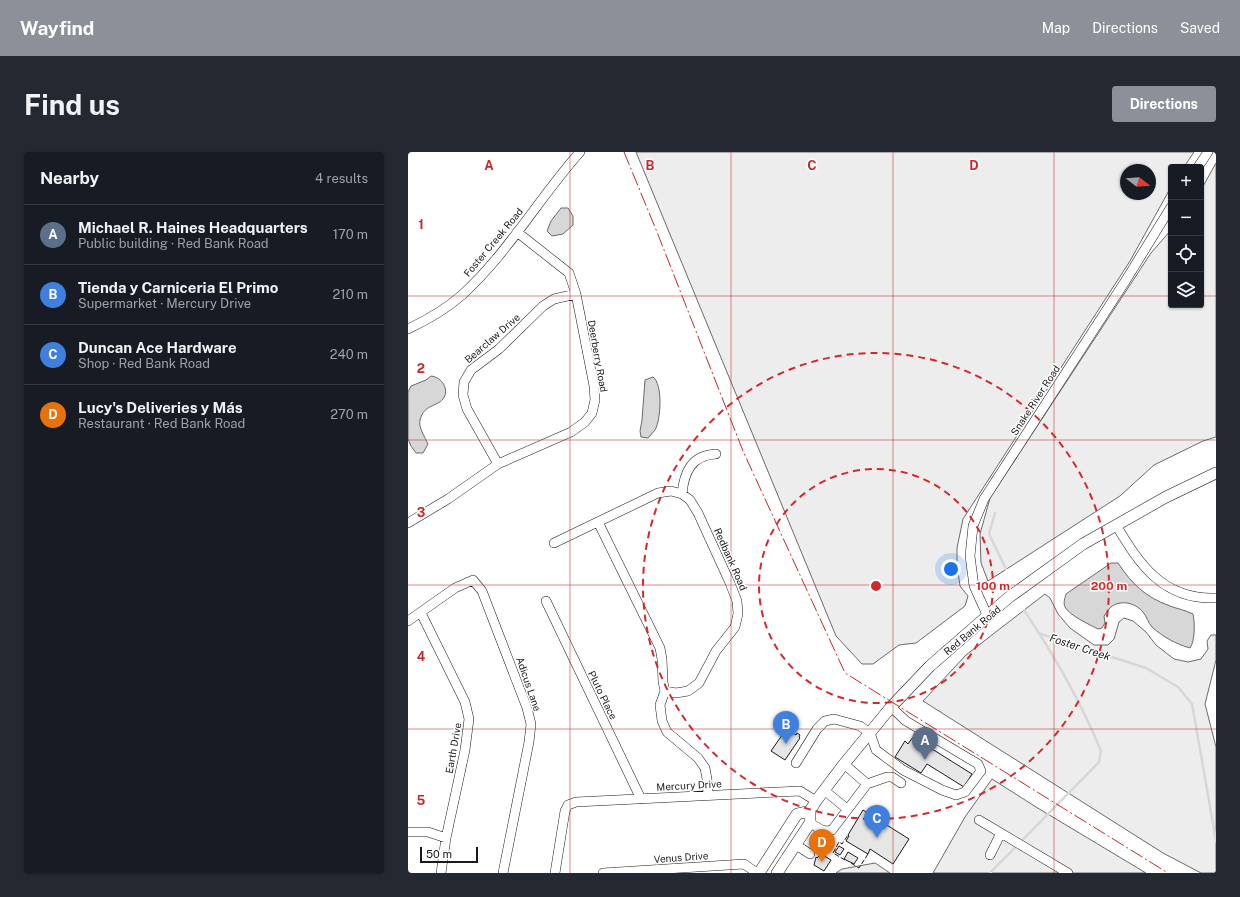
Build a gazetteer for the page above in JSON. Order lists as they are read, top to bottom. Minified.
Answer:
{"streets":{"main road":["Red Bank Road"],"street":["Foster Creek Road","Bearclaw Drive","Deerberry Road","Snake River Road","Redbank Road","Adicus Lane","Pluto Place","Earth Drive","Mercury Drive","Venus Drive"]},"crossings":[["Foster Creek Road","Deerberry Road"],["Bearclaw Drive","Deerberry Road"],["Snake River Road","Red Bank Road"],["Red Bank Road","Mercury Drive"],["Red Bank Road","Venus Drive"],["Adicus Lane","Earth Drive"],["Pluto Place","Mercury Drive"]],"water":["Foster Creek"],"scale_bar":"50 m","north":"right","page":{"header":"Wayfind","nav":["Map","Directions","Saved"],"buttons":"Directions","title":"Find us","heading":["Nearby","4 results"],"map_buttons":["+","−"],"list":[{"mark":"A","name":"Michael R. Haines Headquarters","note":"Public building · Red Bank Road","value":"170 m"},{"mark":"B","name":"Tienda y Carniceria El Primo","note":"Supermarket · Mercury Drive","value":"210 m"},{"mark":"C","name":"Duncan Ace Hardware","note":"Shop · Red Bank Road","value":"240 m"},{"mark":"D","name":"Lucy's Deliveries y Más","note":"Restaurant · Red Bank Road","value":"270 m"}],"pins":["B","A","C","D"],"scale":"50 m"},"grid":{"columns":["A","B","C","D"],"rows":["1","2","3","4","5"]},"rings":["100 m","200 m"]}
